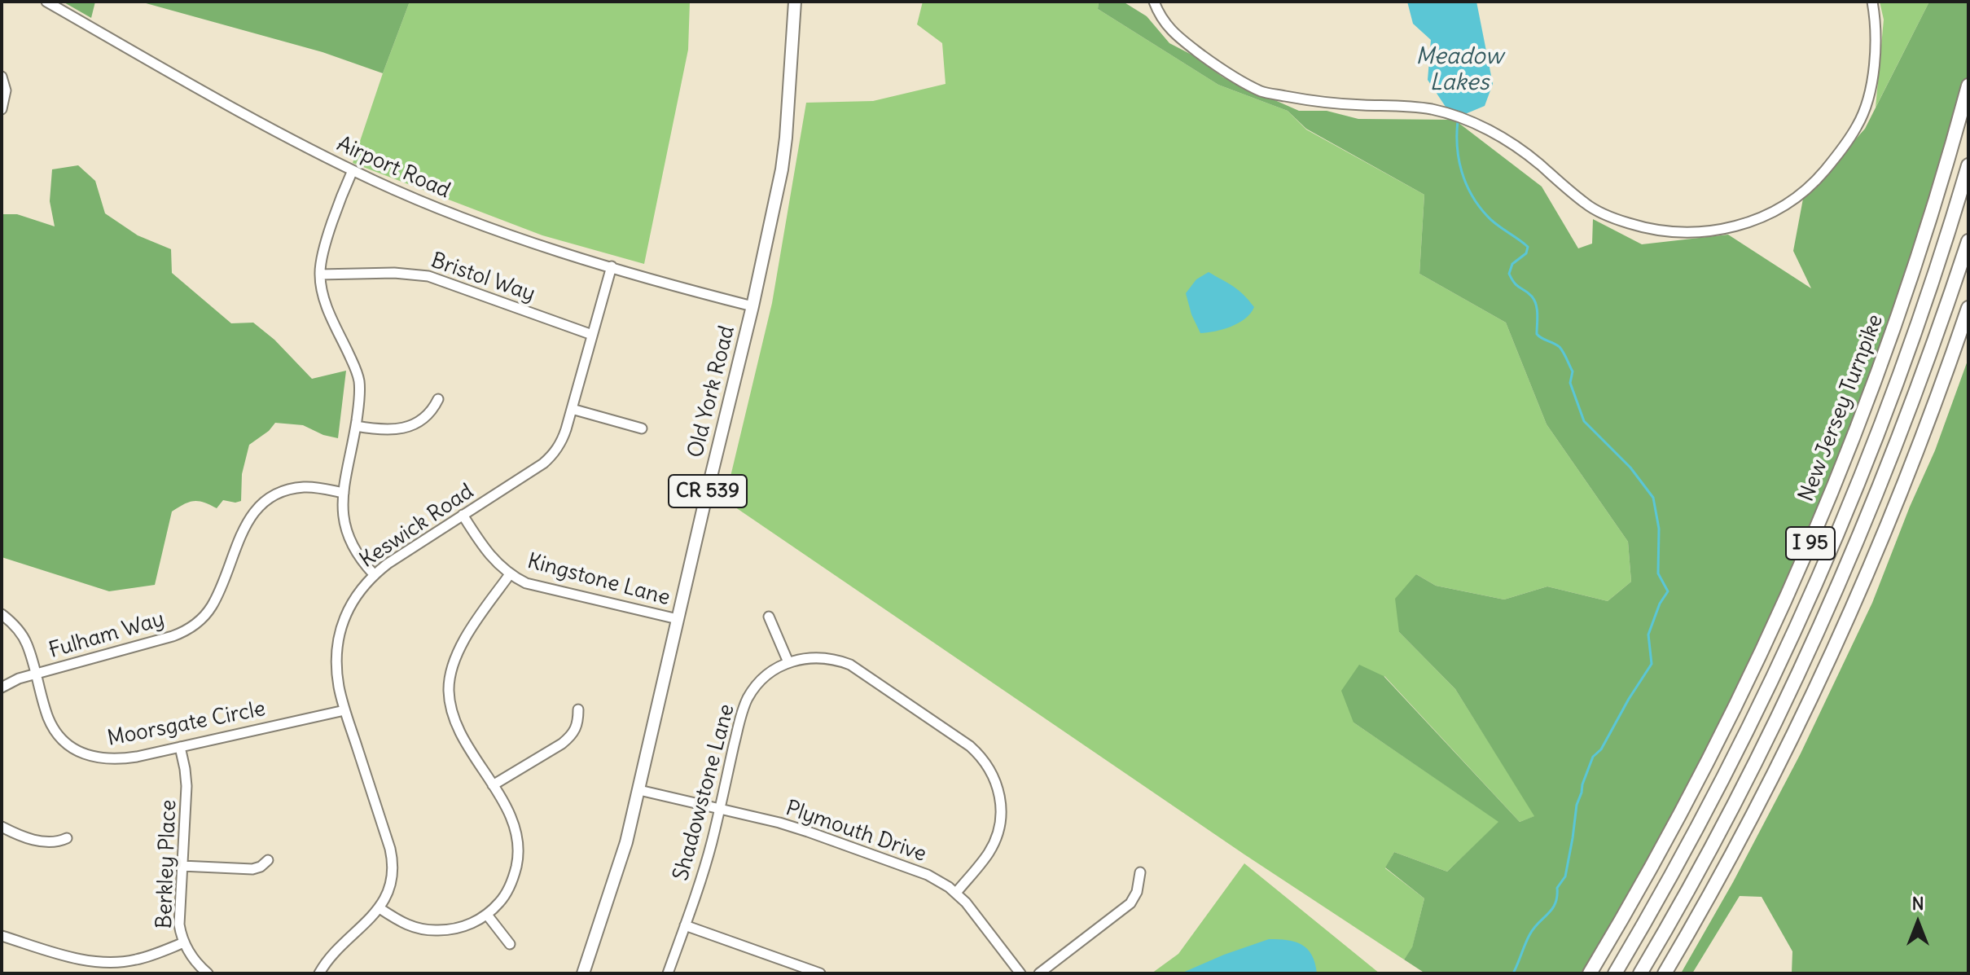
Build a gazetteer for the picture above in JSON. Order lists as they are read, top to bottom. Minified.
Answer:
{"streets":{"highway":["New Jersey Turnpike","I 95"],"main road":["Old York Road","CR 539"],"street":["Airport Road","Bristol Way","Keswick Road","Kingstone Lane","Fulham Way","Moorsgate Circle","Shadowstone Lane","Plymouth Drive","Berkley Place"]},"crossings":[["Airport Road","Old York Road"],["Airport Road","Keswick Road"],["Bristol Way","Keswick Road"],["Old York Road","Kingstone Lane"],["Old York Road","Plymouth Drive"],["Keswick Road","Kingstone Lane"],["Keswick Road","Moorsgate Circle"],["Fulham Way","Moorsgate Circle"],["Moorsgate Circle","Berkley Place"],["Shadowstone Lane","Plymouth Drive"]],"water":["Meadow Lakes"],"north":"top"}
